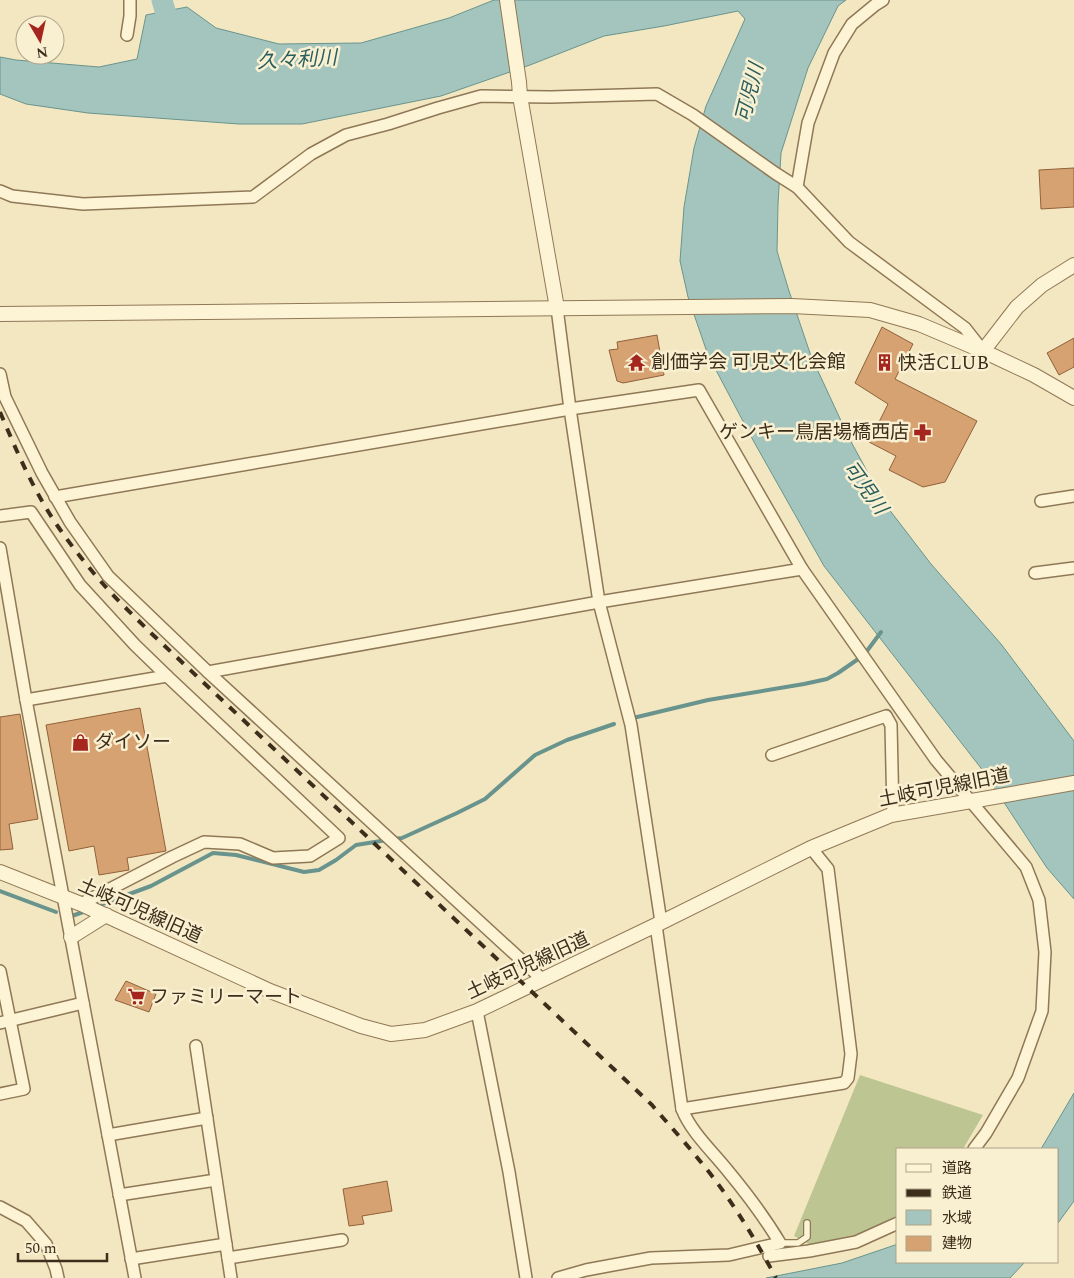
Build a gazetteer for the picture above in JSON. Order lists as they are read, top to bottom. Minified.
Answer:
{"streets":{"street":["土岐可児線旧道"]},"water":["久々利川","可児川"],"places":{"temple":["創価学会 可児文化会館"],"building":["快活CLUB"],"pharmacy":["ゲンキー鳥居場橋西店"],"shop":["ダイソー"],"supermarket":["ファミリーマート"]},"legend":["道路","鉄道","水域","建物"],"scale_bar":"50 m","north":"bottom"}
